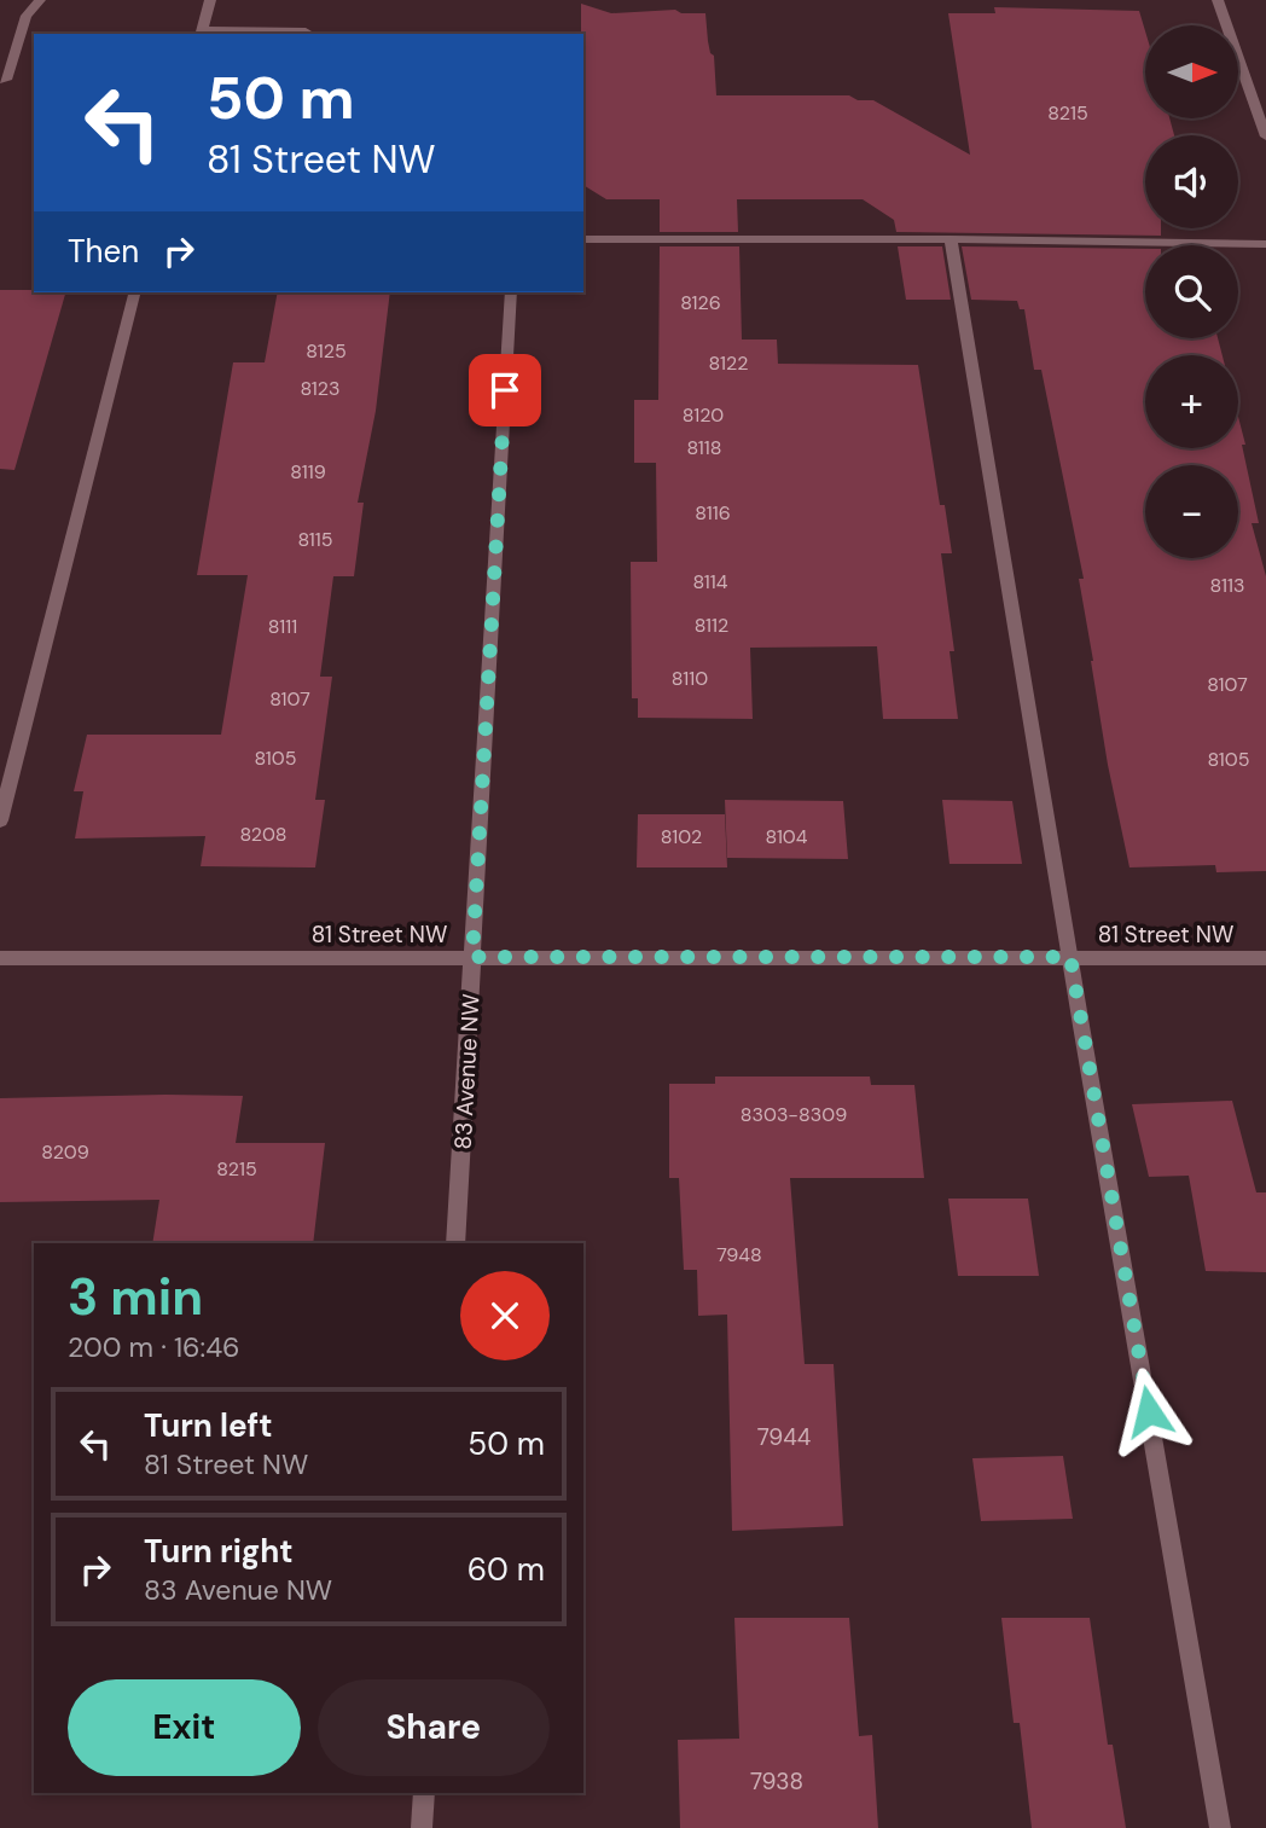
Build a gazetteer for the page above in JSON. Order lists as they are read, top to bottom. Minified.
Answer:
{"streets":{"street":["81 Street NW","83 Avenue NW"]},"crossings":[["81 Street NW","83 Avenue NW"]],"house_numbers":["8215","8126","8125","8122","8123","8120","8118","8119","8116","8115","8114","8113","8112","8111","8110","8107","8107","8105","8105","8208","8102","8104","8303-8309","8209","8215","7948","7944","7938"],"north":"right","page":{"map_buttons":["+","−"],"turn":["50 m","81 Street NW"],"then":"Then","heading":["3 min","200 m · 16:46"],"list":[{"name":"Turn left","note":"81 Street NW","value":"50 m"},{"name":"Turn right","note":"83 Avenue NW","value":"60 m"}],"buttons":["Exit","Share"]}}
